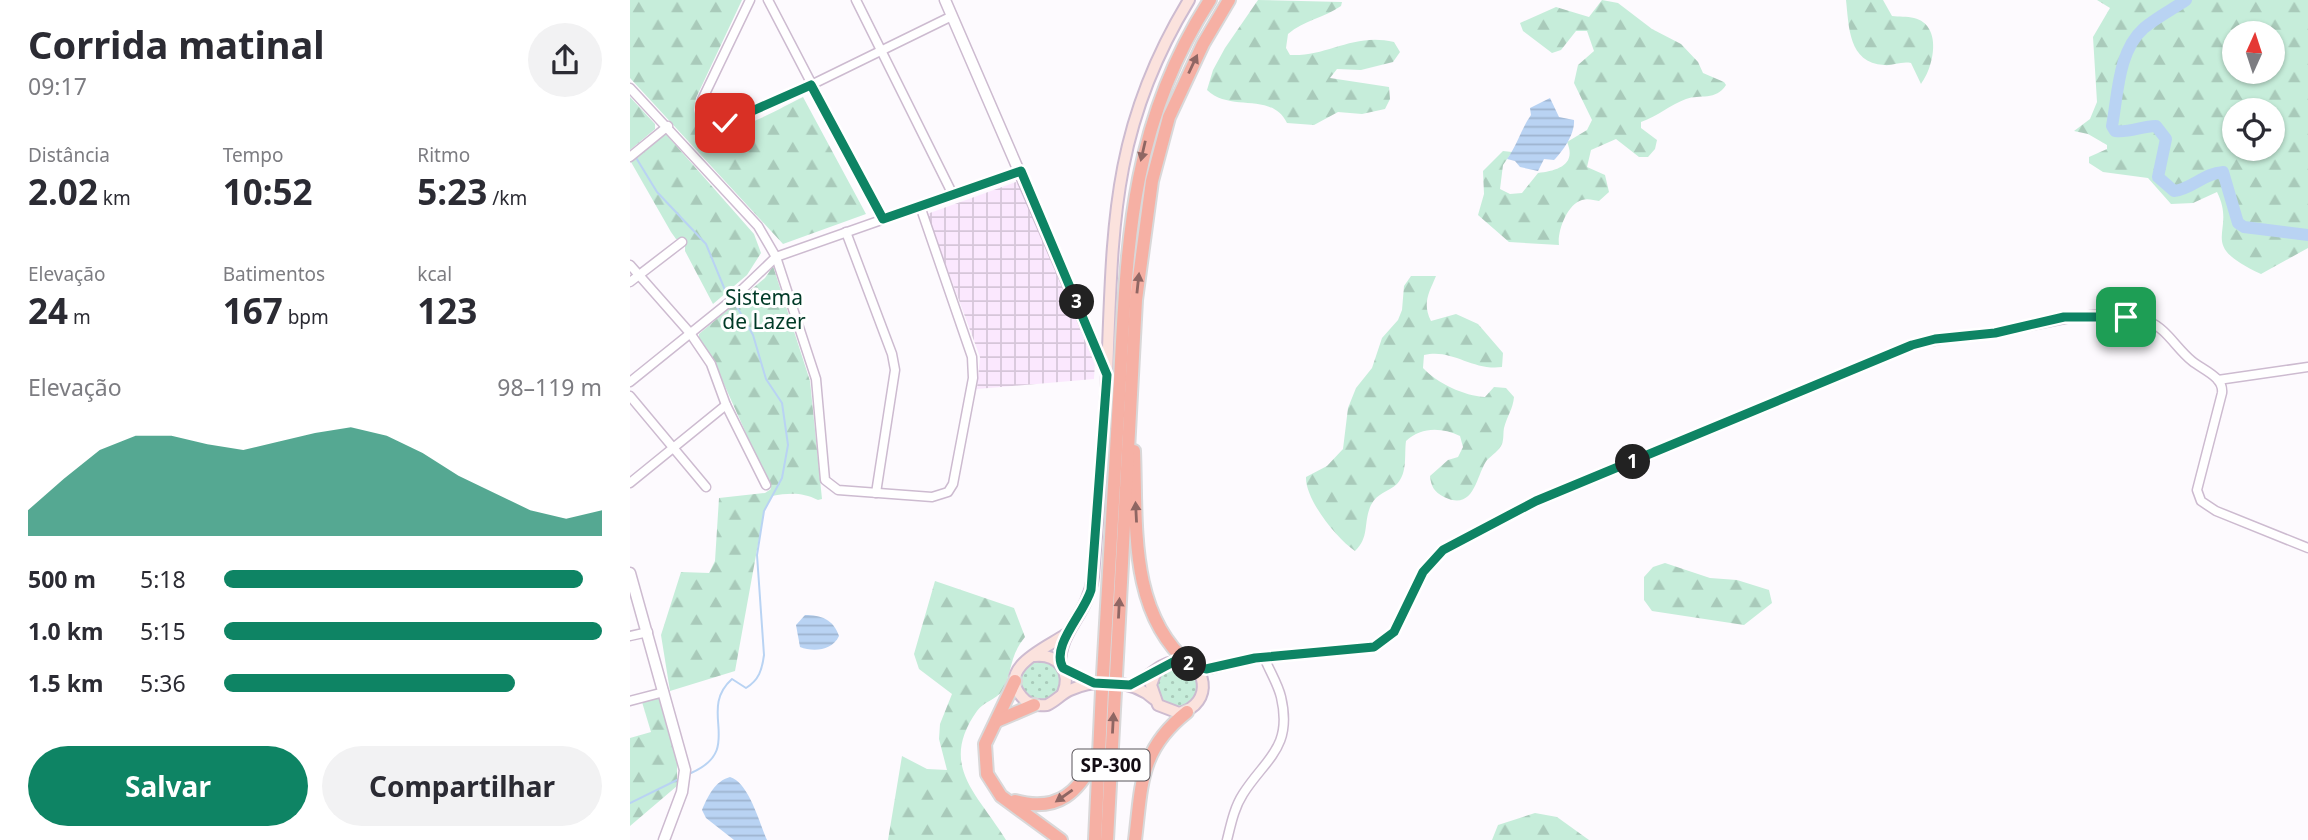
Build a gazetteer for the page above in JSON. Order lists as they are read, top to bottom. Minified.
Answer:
{"streets":{"highway":["SP-300"]},"parks":["Sistema de Lazer"],"north":"top","page":{"heading":["Corrida matinal","09:17"],"stats":[["Distância","2.02 km"],["Tempo","10:52"],["Ritmo","5:23 /km"],["Elevação","24 m"],["Batimentos","167 bpm"],["kcal","123"]],"pins":["3","1","2"],"chart":["Elevação","98–119 m"],"list":[{"name":"500 m","note":"5:18"},{"name":"1.0 km","note":"5:15"},{"name":"1.5 km","note":"5:36"}],"buttons":["Salvar","Compartilhar"]}}
